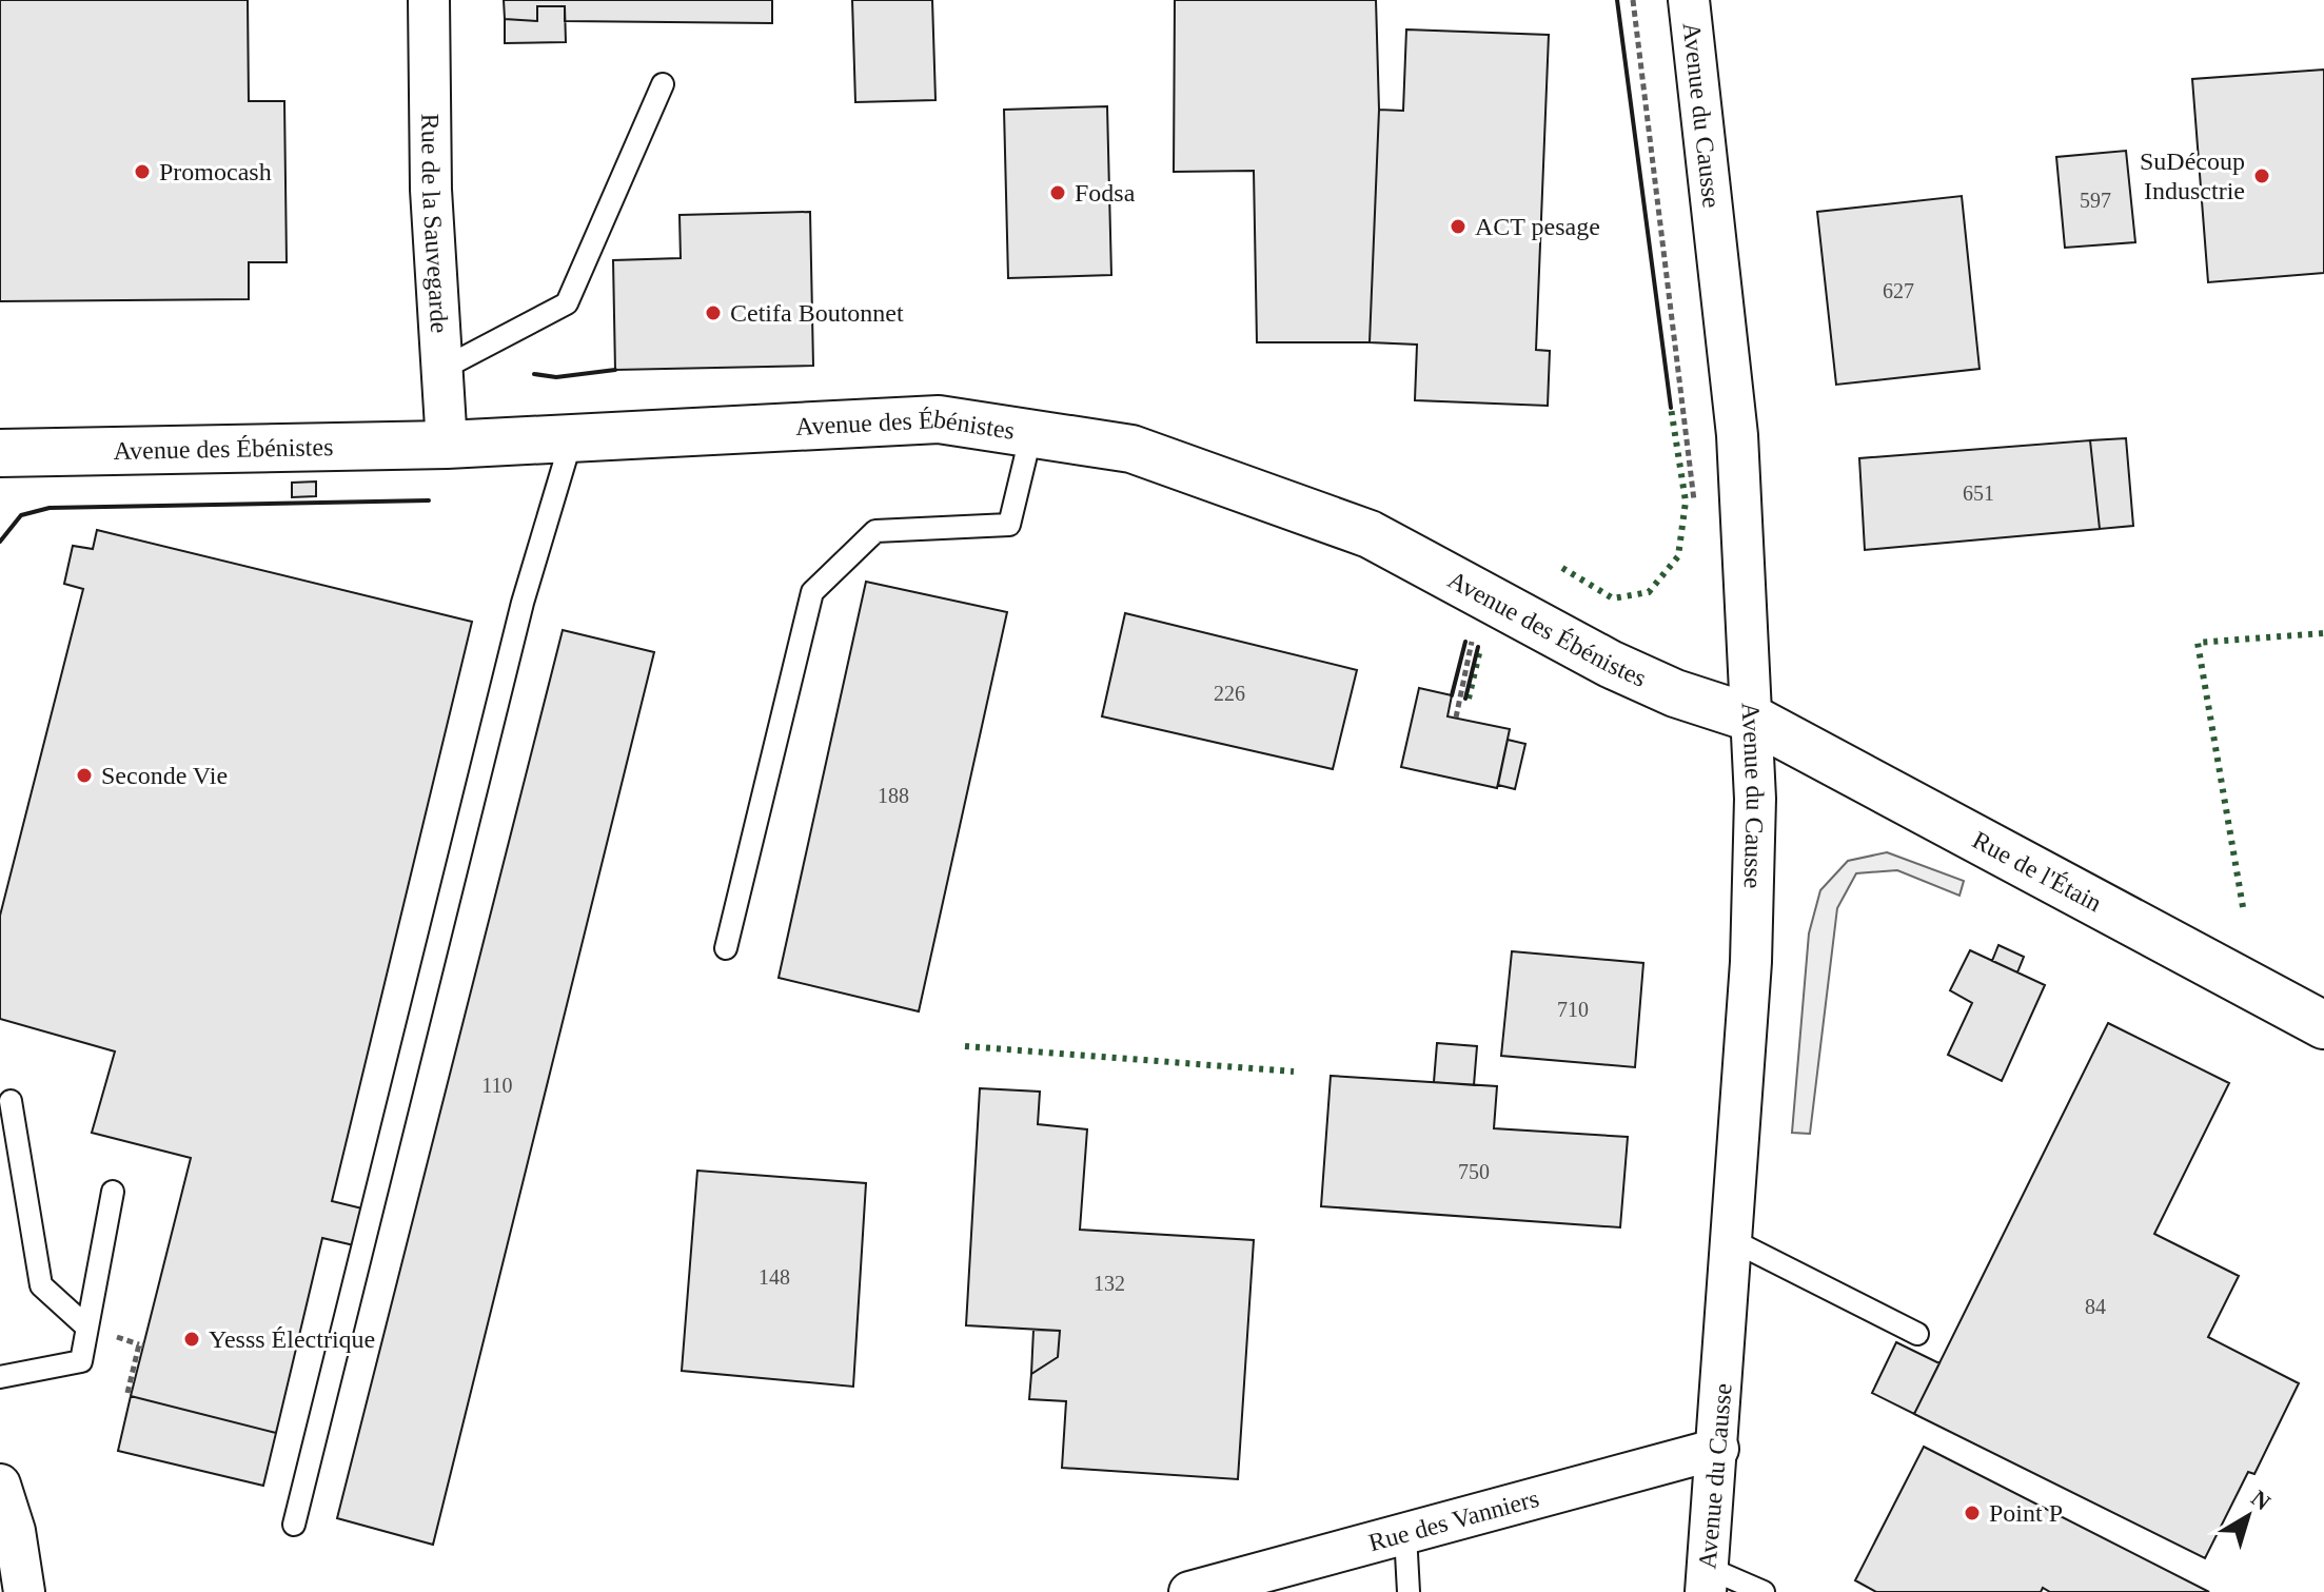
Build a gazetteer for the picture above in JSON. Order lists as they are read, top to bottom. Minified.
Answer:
{"streets":{"street":["Avenue du Causse","Rue de la Sauvegarde","Avenue des Ébénistes","Rue de l'Étain","Rue des Vanniers"]},"crossings":[["Avenue du Causse","Avenue des Ébénistes"],["Avenue du Causse","Rue de l'Étain"],["Avenue du Causse","Rue des Vanniers"],["Rue de la Sauvegarde","Avenue des Ébénistes"],["Avenue des Ébénistes","Rue de l'Étain"]],"places":["Promocash","SuDécoup Indusctrie","Fodsa","ACT pesage","Cetifa Boutonnet","Seconde Vie","Yesss Électrique","Point P"],"house_numbers":["597","627","651","226","188","710","110","750","148","132","84"],"north":"top right"}
